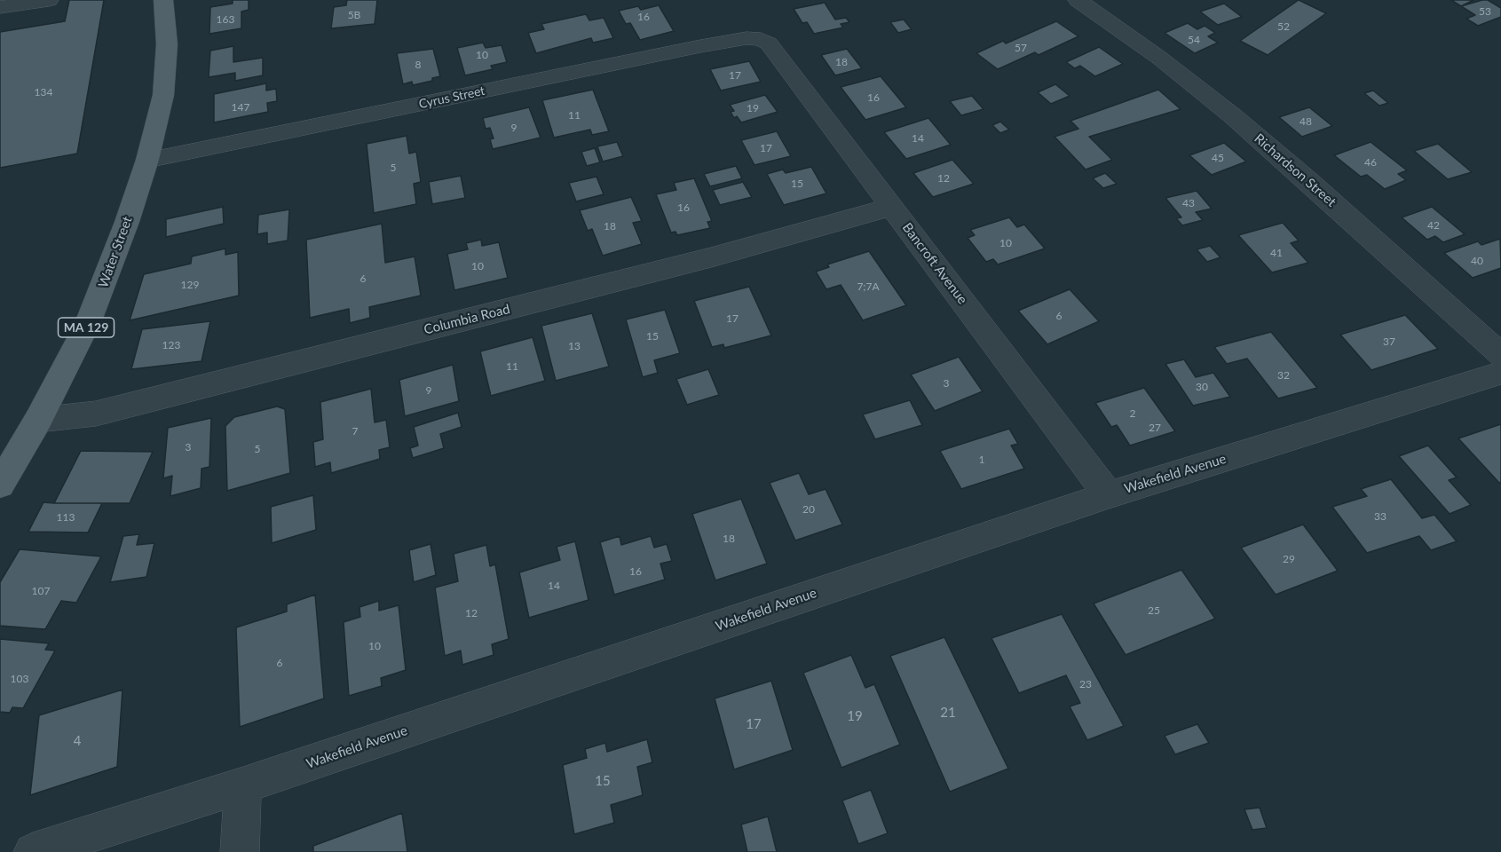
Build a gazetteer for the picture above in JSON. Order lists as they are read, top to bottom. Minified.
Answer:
{"streets":{"main road":["Water Street","MA 129"],"street":["Cyrus Street","Richardson Street","Bancroft Avenue","Columbia Road","Wakefield Avenue"]},"crossings":[["Cyrus Street","Water Street"],["Cyrus Street","Bancroft Avenue"],["Water Street","Columbia Road"],["Bancroft Avenue","Columbia Road"],["Bancroft Avenue","Wakefield Avenue"]],"house_numbers":["53","5B","16","163","52","54","57","10","18","8","17","134","16","147","19","11","48","9","14","17","45","46","5","12","15","43","16","42","18","10","41","40","10","6","129","7;7A","6","17","15","37","123","13","11","32","3","30","9","2","27","7","3","5","1","20","33","113","18","29","16","14","107","25","12","10","6","103","23","21","19","17","4","15"]}
